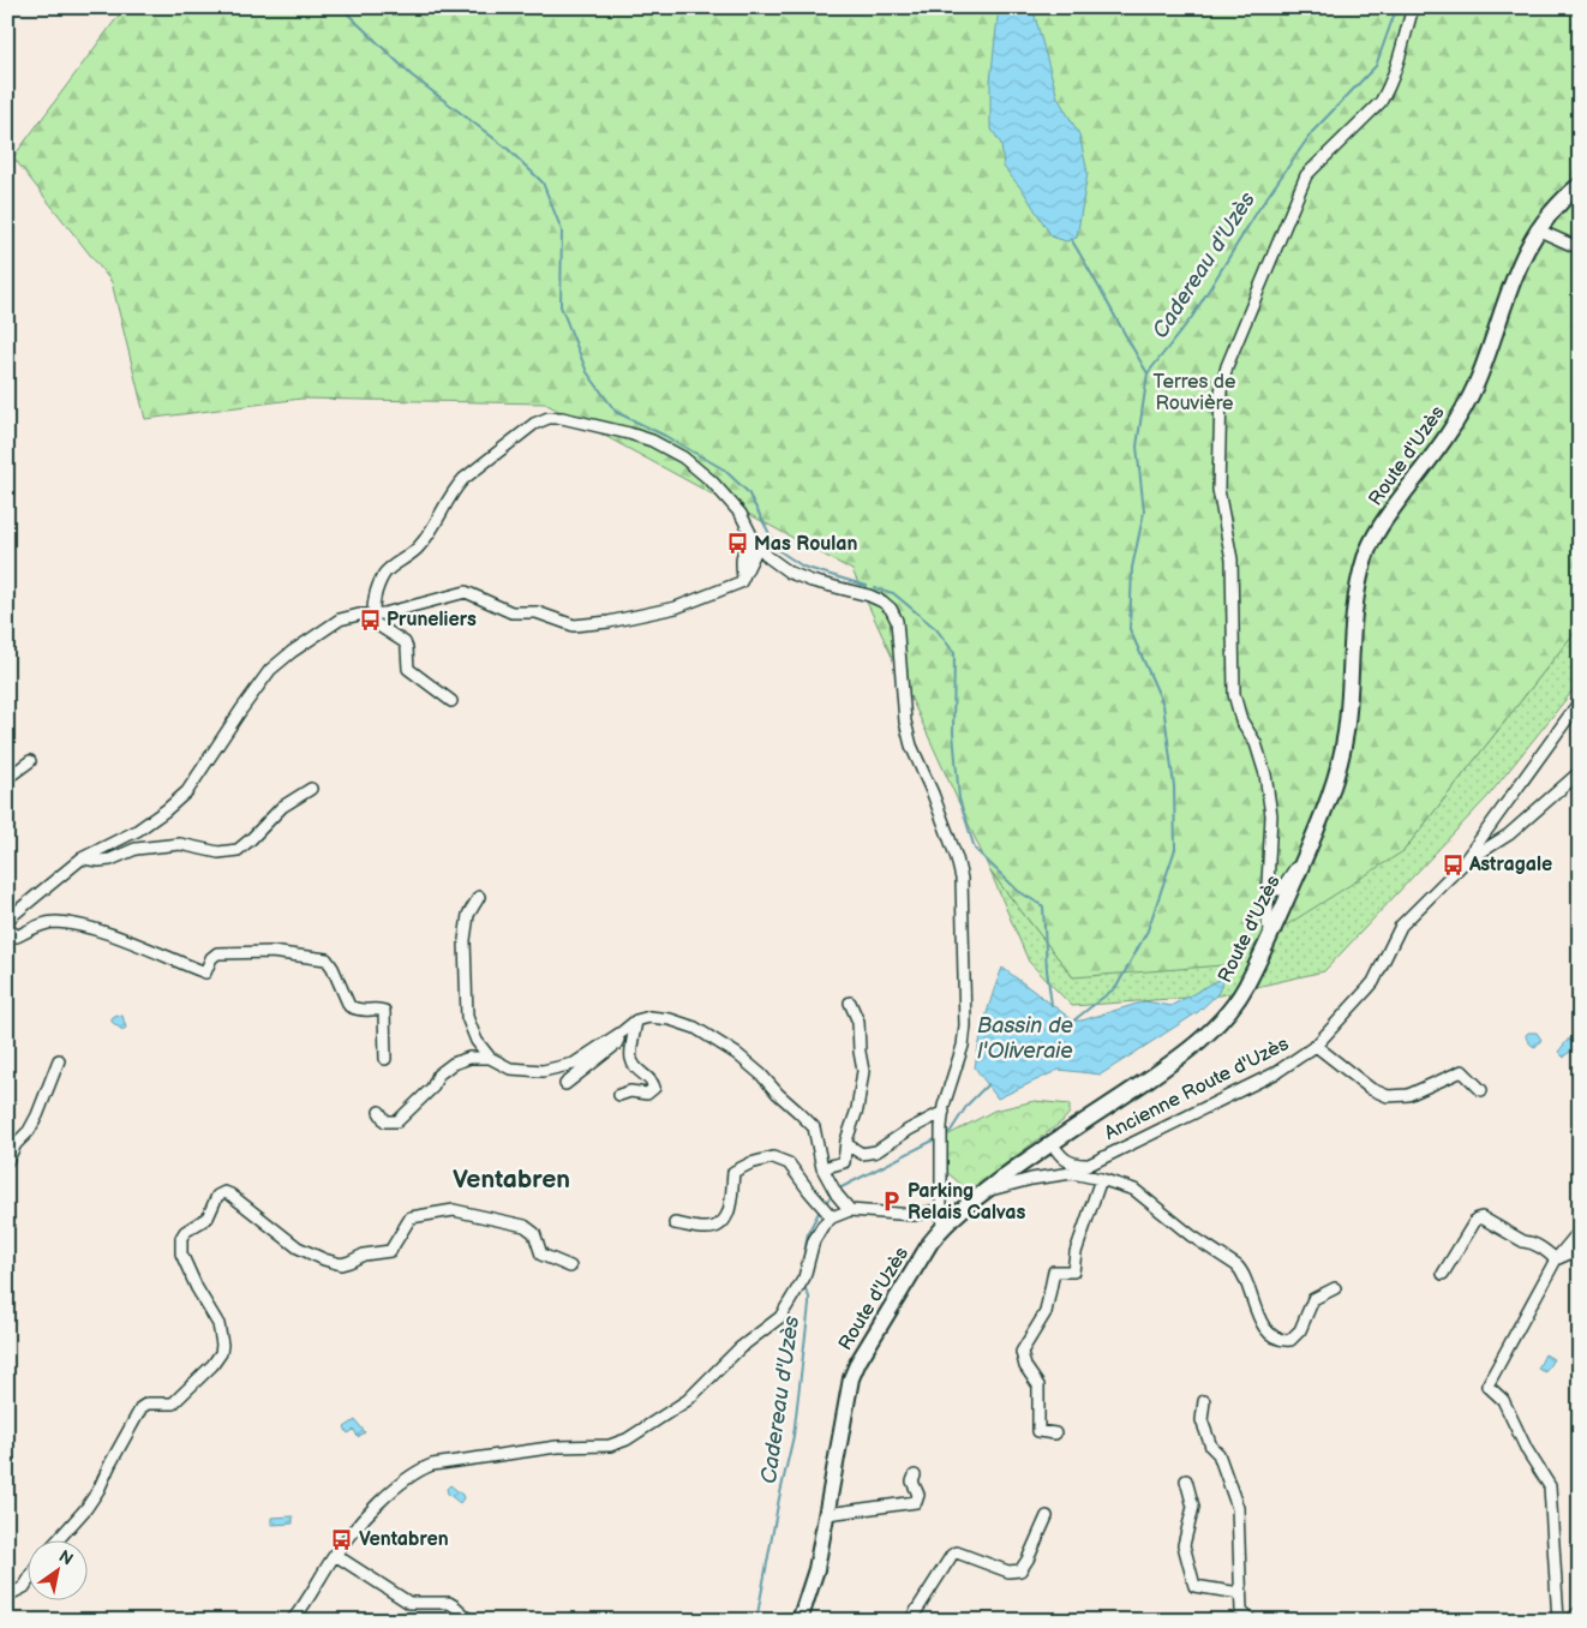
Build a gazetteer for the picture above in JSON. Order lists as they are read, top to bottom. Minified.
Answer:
{"streets":{"main road":["Route d'Uzès"],"street":["Ancienne Route d'Uzès"]},"crossings":[["Route d'Uzès","Ancienne Route d'Uzès"]],"districts":["Ventabren"],"water":["Cadereau d'Uzès","Bassin de l'Oliveraie"],"parks":["Terres de Rouvière"],"places":{"bus stop":["Mas Roulan","Pruneliers","Astragale","Ventabren"],"parking":["Parking Relais Calvas"]},"north":"top right"}
